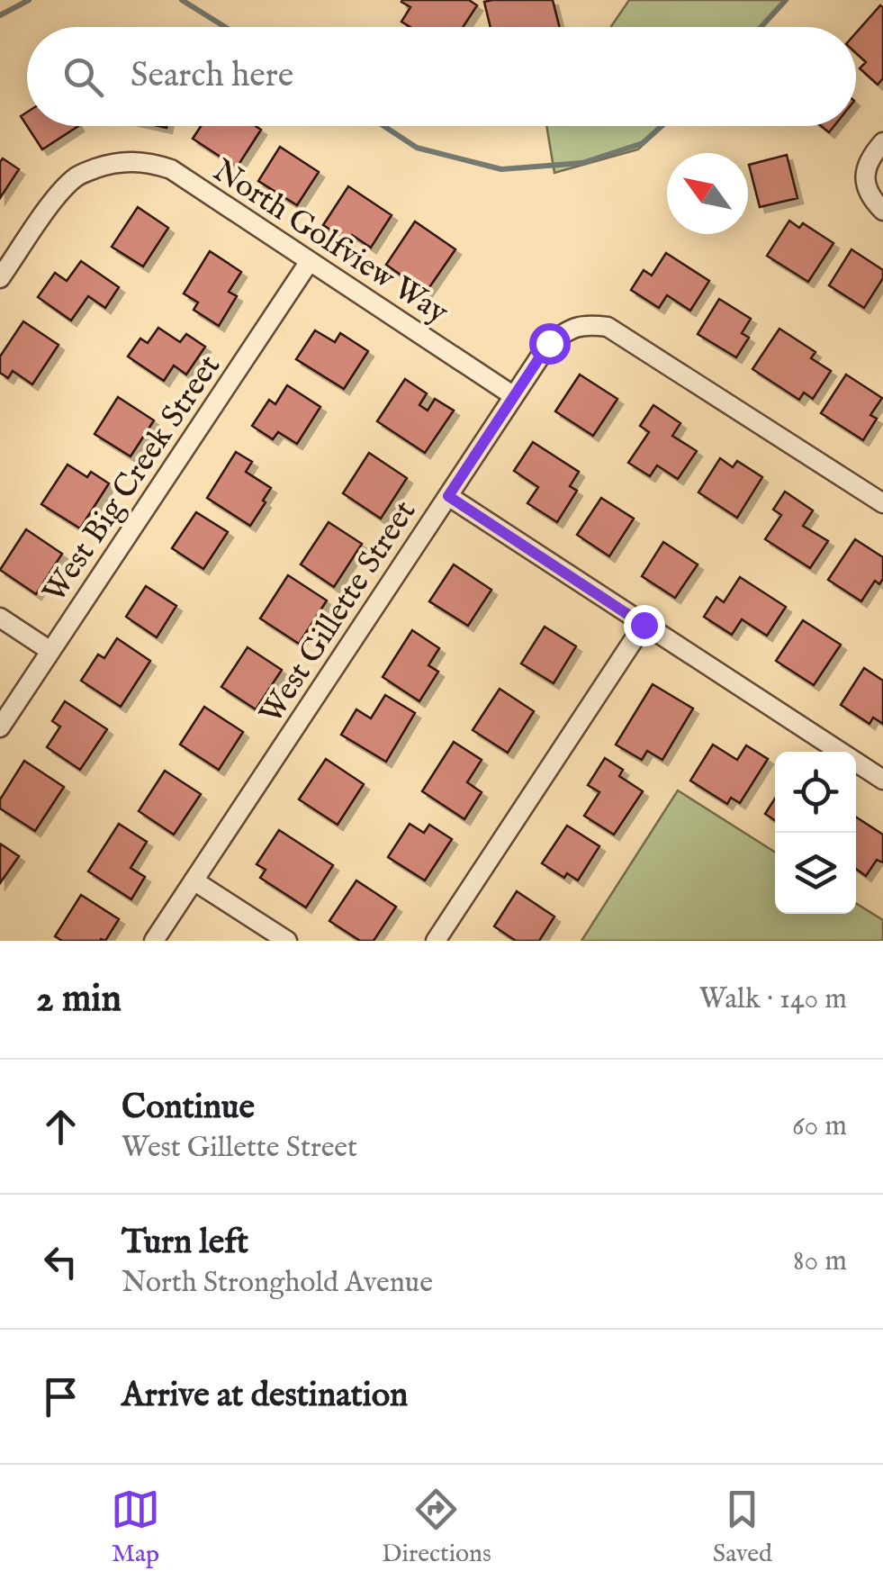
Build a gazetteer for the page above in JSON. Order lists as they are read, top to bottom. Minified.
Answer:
{"streets":{"street":["North Golfview Way","West Big Creek Street","West Gillette Street"]},"crossings":[["North Golfview Way","West Big Creek Street"],["North Golfview Way","West Gillette Street"]],"north":"top left","page":{"search":"Search here","heading":["2 min","Walk · 140 m"],"list":[["Continue","West Gillette Street","60 m"],["Turn left","North Stronghold Avenue","80 m"],"Arrive at destination"],"nav":["Map","Directions","Saved"]}}
